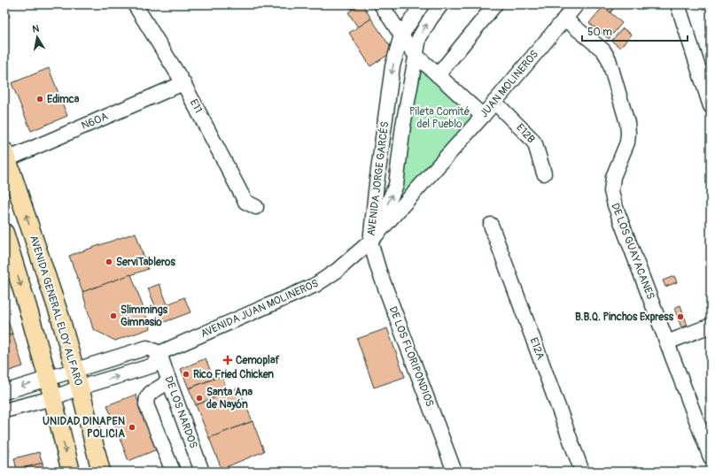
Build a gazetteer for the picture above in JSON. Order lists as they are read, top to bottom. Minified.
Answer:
{"streets":{"main road":["AVENIDA GENERAL ELOY ALFARO"],"street":["JUAN MOLINEROS","E11","N60A","E12B","AVENIDA JORGE GARCÉS","DE LOS GUAYACANES","AVENIDA JUAN MOLINEROS","E12A","DE LOS FLORIPONDIOS","DE LOS NARDOS"]},"crossings":[["JUAN MOLINEROS","E12B"],["JUAN MOLINEROS","AVENIDA JORGE GARCÉS"],["JUAN MOLINEROS","DE LOS GUAYACANES"],["JUAN MOLINEROS","AVENIDA JUAN MOLINEROS"],["JUAN MOLINEROS","DE LOS FLORIPONDIOS"],["E11","N60A"],["N60A","AVENIDA GENERAL ELOY ALFARO"],["AVENIDA JORGE GARCÉS","AVENIDA JUAN MOLINEROS"],["AVENIDA JORGE GARCÉS","DE LOS FLORIPONDIOS"],["AVENIDA JUAN MOLINEROS","DE LOS FLORIPONDIOS"],["AVENIDA JUAN MOLINEROS","DE LOS NARDOS"]],"parks":["Pileta Comité del Pueblo"],"places":{"other":["Edimca","ServiTableros","Slimmings Gimnasio","B.B.Q. Pinchos Express","Rico Fried Chicken","Santa Ana de Nayón","UNIDAD DINAPEN POLICIA"],"health":["Cemoplaf"]},"scale_bar":"50 m","north":"top"}
